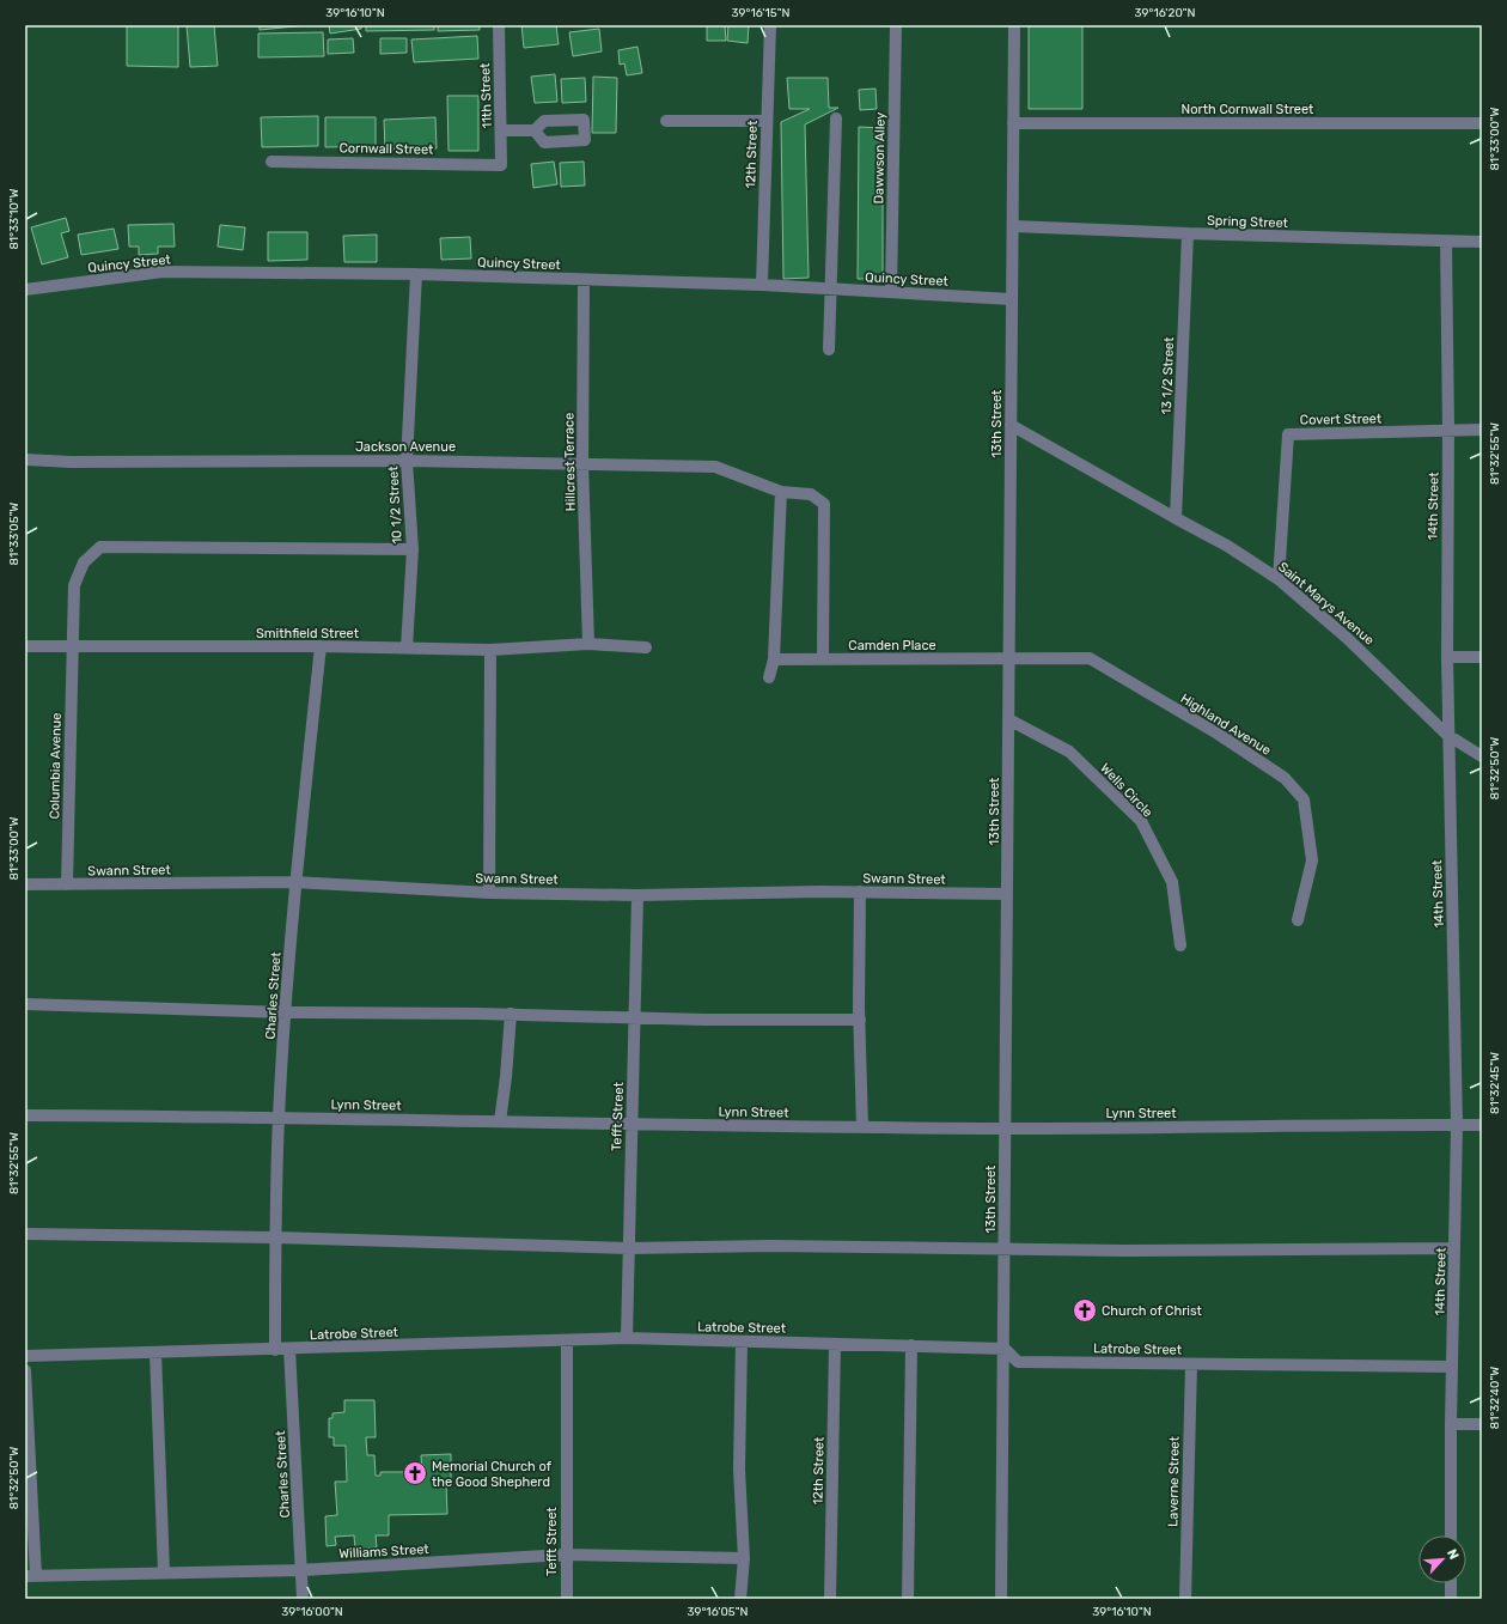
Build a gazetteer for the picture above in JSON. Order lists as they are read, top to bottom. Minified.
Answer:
{"streets":{"street":["11th Street","North Cornwall Street","Cornwall Street","12th Street","Dawwson Alley","Spring Street","Quincy Street","13 1/2 Street","Covert Street","13th Street","Jackson Avenue","Hillcrest Terrace","10 1/2 Street","14th Street","Saint Marys Avenue","Smithfield Street","Camden Place","Highland Avenue","Columbia Avenue","Wells Circle","Swann Street","Charles Street","Lynn Street","Tefft Street","Latrobe Street","Laverne Street","Williams Street"]},"crossings":[["11th Street","Cornwall Street"],["North Cornwall Street","13th Street"],["12th Street","Quincy Street"],["12th Street","Latrobe Street"],["Dawwson Alley","Quincy Street"],["Spring Street","13 1/2 Street"],["Spring Street","13th Street"],["Spring Street","14th Street"],["Quincy Street","13th Street"],["Quincy Street","Hillcrest Terrace"],["Quincy Street","10 1/2 Street"],["13 1/2 Street","Saint Marys Avenue"],["Covert Street","14th Street"],["Covert Street","Saint Marys Avenue"],["13th Street","Saint Marys Avenue"],["13th Street","Camden Place"],["13th Street","Highland Avenue"],["13th Street","Wells Circle"],["13th Street","Swann Street"],["13th Street","Lynn Street"],["13th Street","Latrobe Street"],["Jackson Avenue","Hillcrest Terrace"],["Jackson Avenue","10 1/2 Street"],["Jackson Avenue","Camden Place"],["Hillcrest Terrace","Smithfield Street"],["10 1/2 Street","Smithfield Street"],["10 1/2 Street","Columbia Avenue"],["14th Street","Saint Marys Avenue"],["14th Street","Lynn Street"],["14th Street","Latrobe Street"],["Smithfield Street","Columbia Avenue"],["Smithfield Street","Charles Street"],["Camden Place","Highland Avenue"],["Columbia Avenue","Swann Street"],["Swann Street","Charles Street"],["Swann Street","Tefft Street"],["Charles Street","Lynn Street"],["Charles Street","Latrobe Street"],["Charles Street","Williams Street"],["Lynn Street","Tefft Street"],["Tefft Street","Latrobe Street"],["Tefft Street","Williams Street"],["Latrobe Street","Laverne Street"]],"places":{"church":["Church of Christ","Memorial Church of the Good Shepherd"]},"north":"top right","coordinates":["39°16'10\"N","39°16'15\"N","39°16'20\"N","81°33'00\"W","81°33'10\"W","81°32'55\"W","81°33'05\"W","81°32'50\"W","81°32'45\"W","81°32'40\"W","39°16'00\"N","39°16'05\"N"]}
